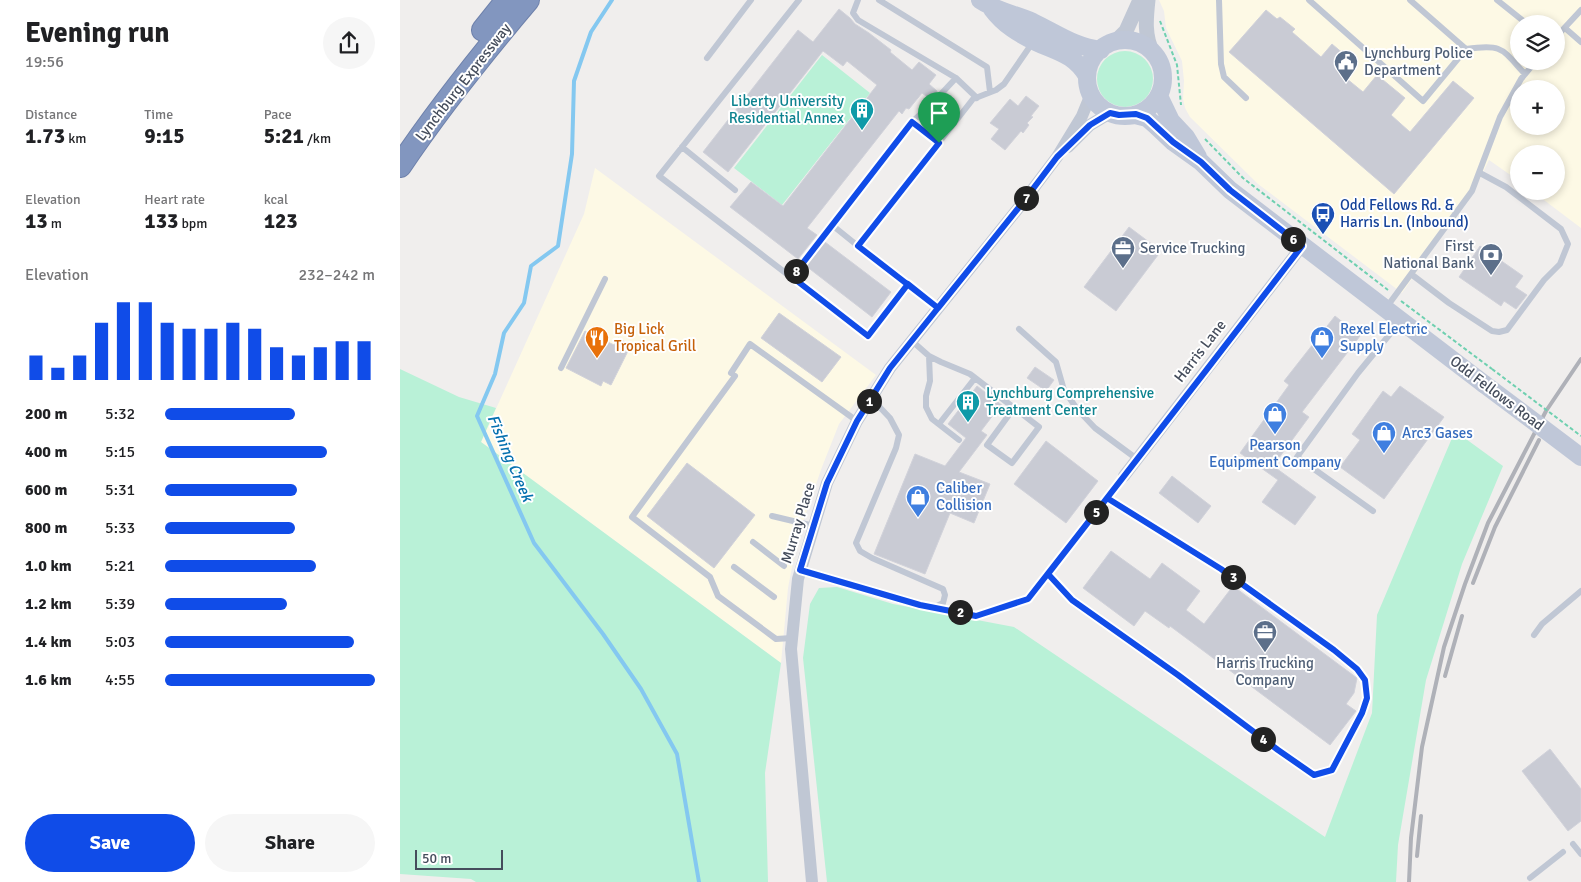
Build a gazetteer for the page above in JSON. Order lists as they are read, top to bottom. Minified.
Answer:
{"streets":{"highway":["Lynchburg Expressway"],"main road":["Odd Fellows Road"],"street":["Harris Lane","Murray Place"]},"crossings":[["Harris Lane","Odd Fellows Road"],["Odd Fellows Road","Murray Place"]],"water":["Fishing Creek"],"places":{"public building":["Lynchburg Police Department"],"building":["Liberty University Residential Annex","Lynchburg Comprehensive Treatment Center"],"bus stop":["Odd Fellows Rd. & Harris Ln. (Inbound)"],"office":["Service Trucking","Harris Trucking Company"],"bank":["First National Bank"],"restaurant":["Big Lick Tropical Grill"],"shop":["Rexel Electric Supply","Pearson Equipment Company","Arc3 Gases","Caliber Collision"]},"scale_bar":"50 m","page":{"heading":["Evening run","19:56"],"map_buttons":["+","−"],"stats":[["Distance","1.73 km"],["Time","9:15"],["Pace","5:21 /km"],["Elevation","13 m"],["Heart rate","133 bpm"],["kcal","123"]],"pins":["7","6","8","1","5","3","2","4"],"chart":["Elevation","232–242 m"],"list":[{"name":"200 m","note":"5:32"},{"name":"400 m","note":"5:15"},{"name":"600 m","note":"5:31"},{"name":"800 m","note":"5:33"},{"name":"1.0 km","note":"5:21"},{"name":"1.2 km","note":"5:39"},{"name":"1.4 km","note":"5:03"},{"name":"1.6 km","note":"4:55"}],"buttons":["Save","Share"],"scale":"50 m"}}
